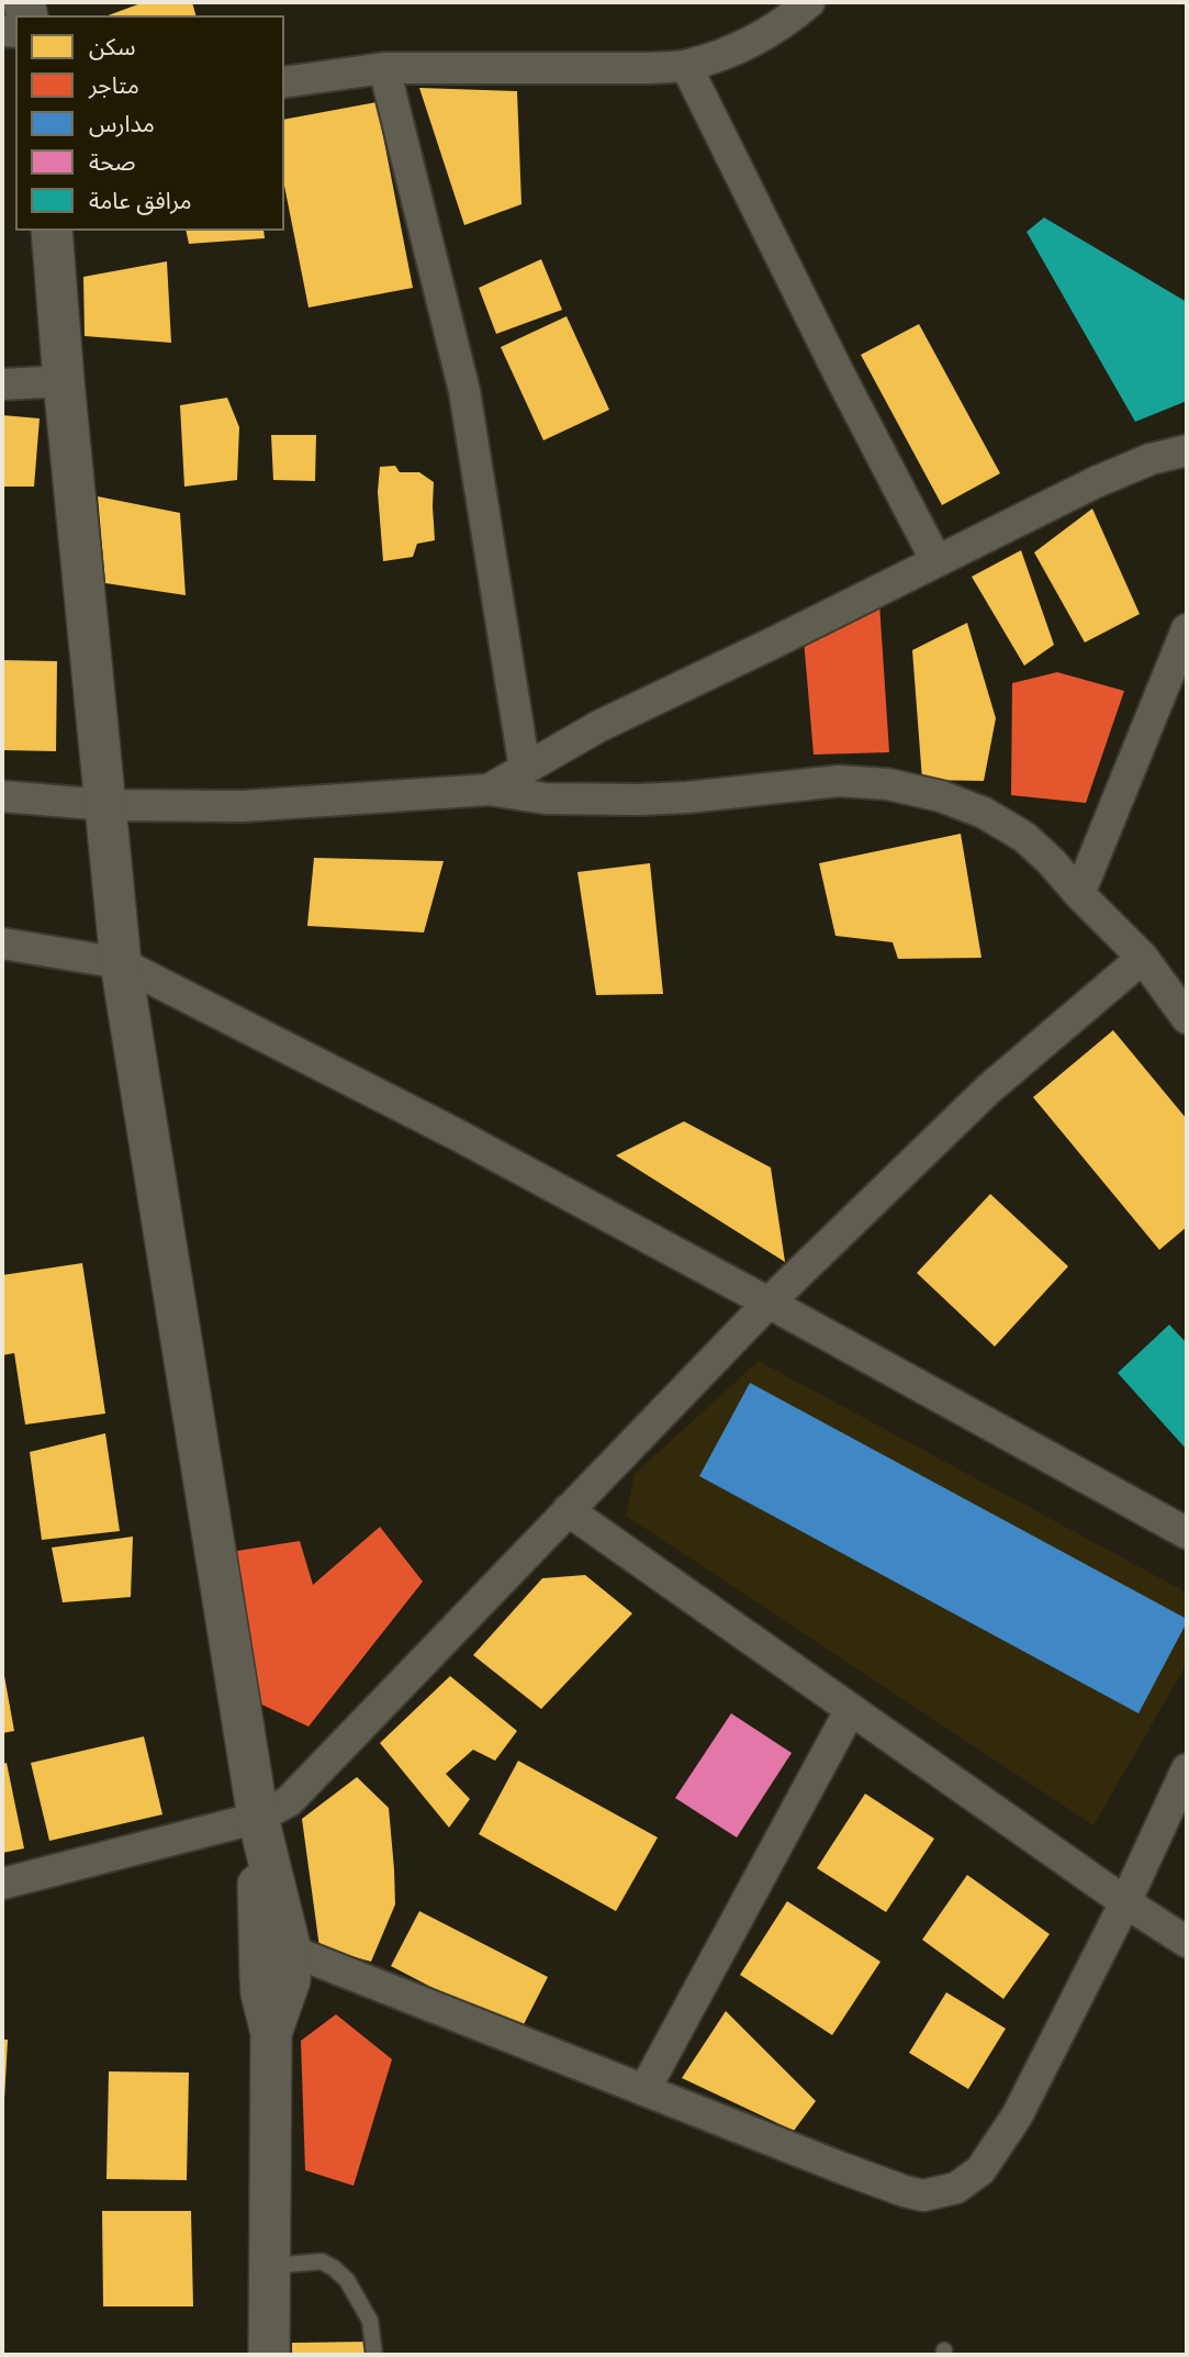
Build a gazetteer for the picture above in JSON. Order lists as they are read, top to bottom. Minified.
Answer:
{"legend":["سكن","متاجر","مدارس","صحة","مرافق عامة"]}
